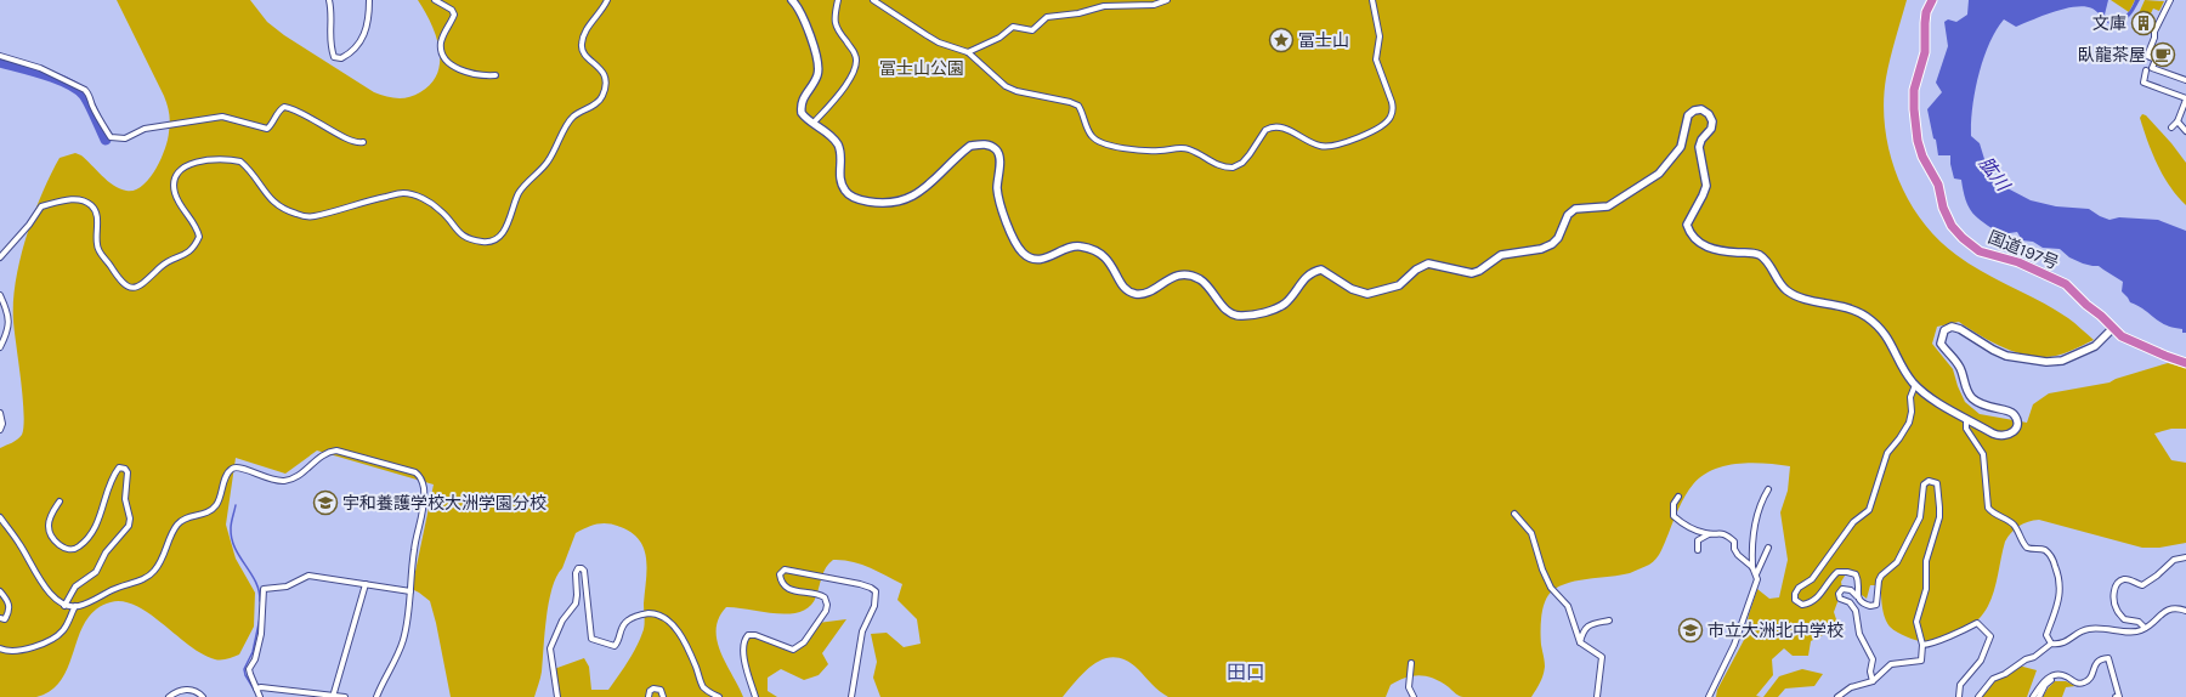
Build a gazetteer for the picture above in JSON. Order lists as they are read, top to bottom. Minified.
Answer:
{"streets":{"highway":["国道197号"]},"districts":["田口"],"water":["肱川"],"parks":["冨士山公園"],"places":{"building":["文庫"],"place":["冨士山"],"cafe":["臥龍茶屋"],"school or university":["宇和養護学校大洲学園分校","市立大洲北中学校"]}}
